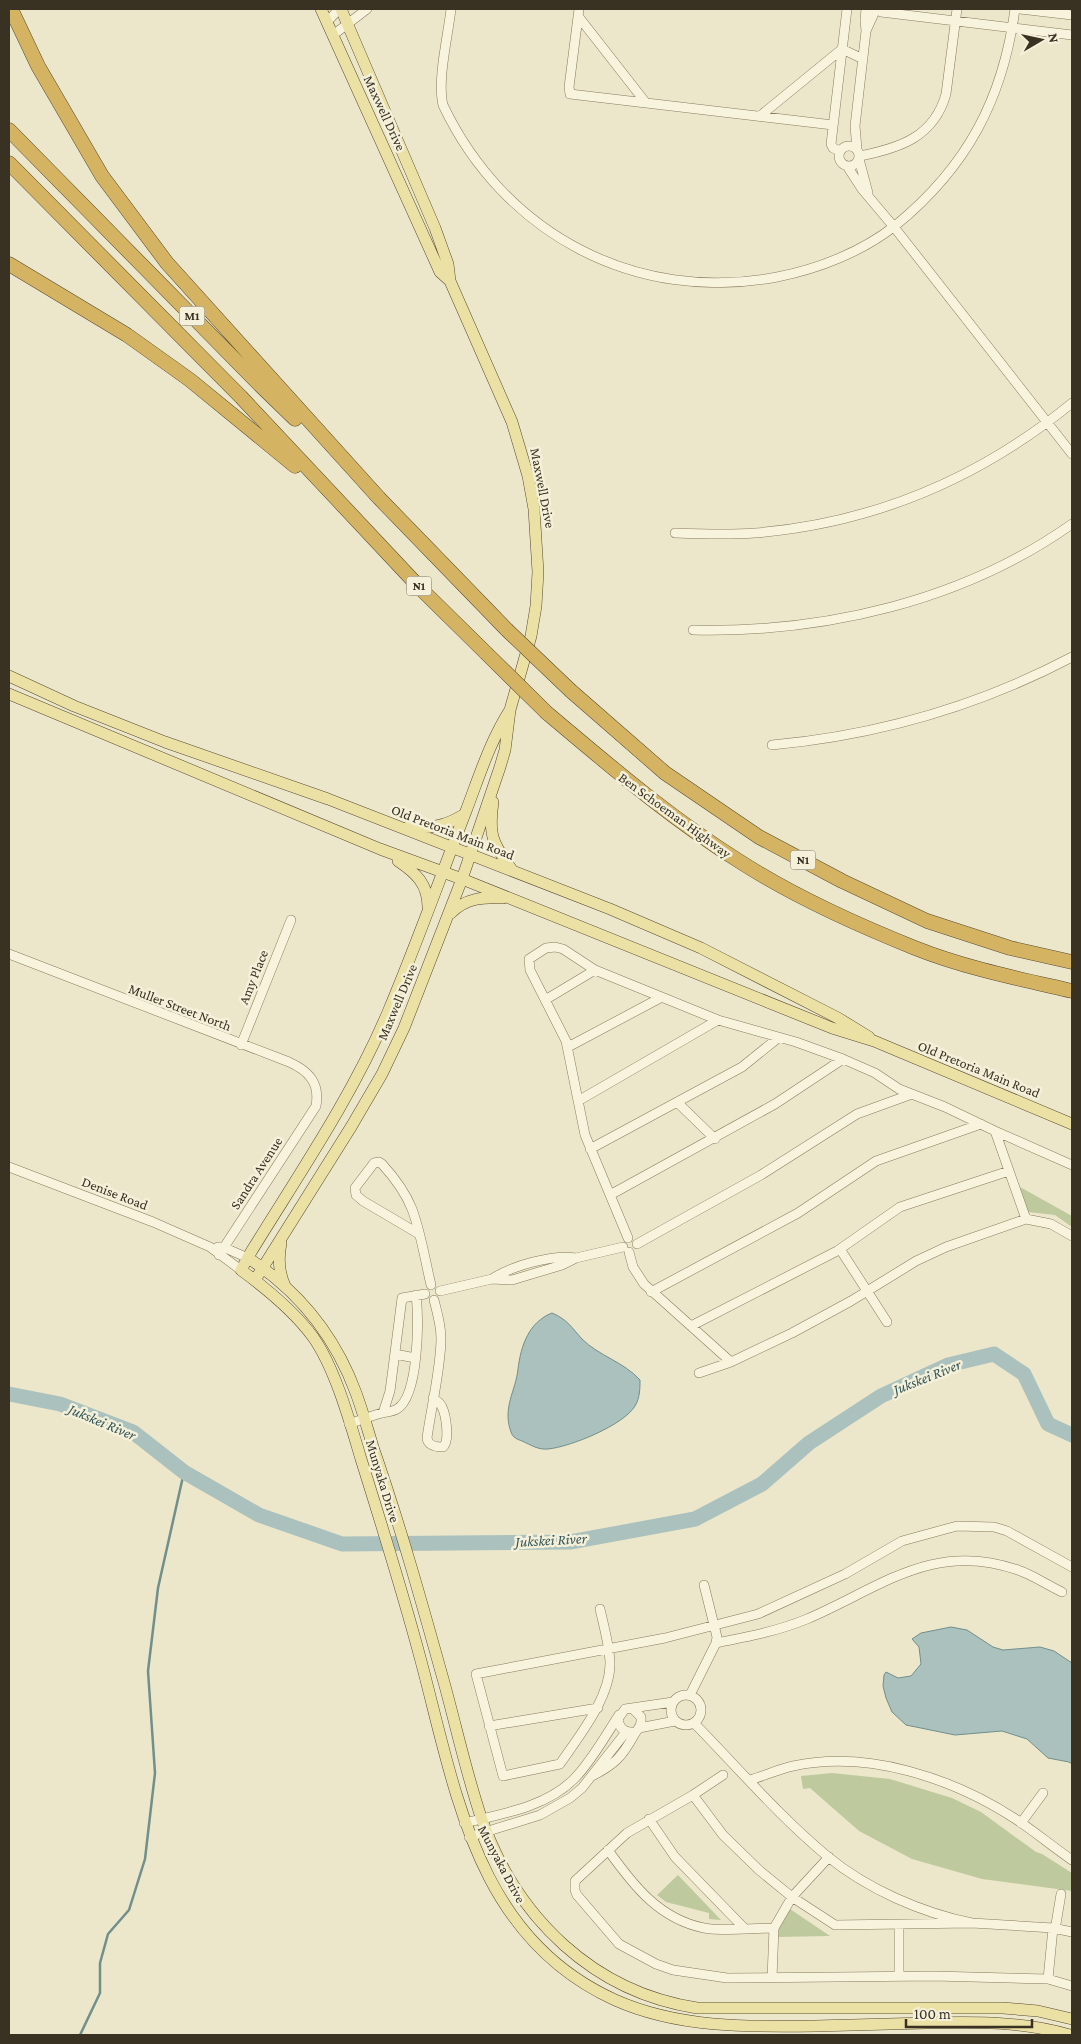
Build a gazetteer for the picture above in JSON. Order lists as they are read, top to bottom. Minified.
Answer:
{"streets":{"highway":["M1","N1","Ben Schoeman Highway"],"main road":["Maxwell Drive","Old Pretoria Main Road","Munyaka Drive"],"street":["Amy Place","Muller Street North","Sandra Avenue","Denise Road"]},"crossings":[["Maxwell Drive","Old Pretoria Main Road"],["Maxwell Drive","Denise Road"],["Maxwell Drive","Munyaka Drive"],["M1","Ben Schoeman Highway"],["Amy Place","Muller Street North"],["Muller Street North","Sandra Avenue"],["Sandra Avenue","Denise Road"],["Denise Road","Munyaka Drive"]],"water":["Jukskei River"],"scale_bar":"100 m","north":"right"}
